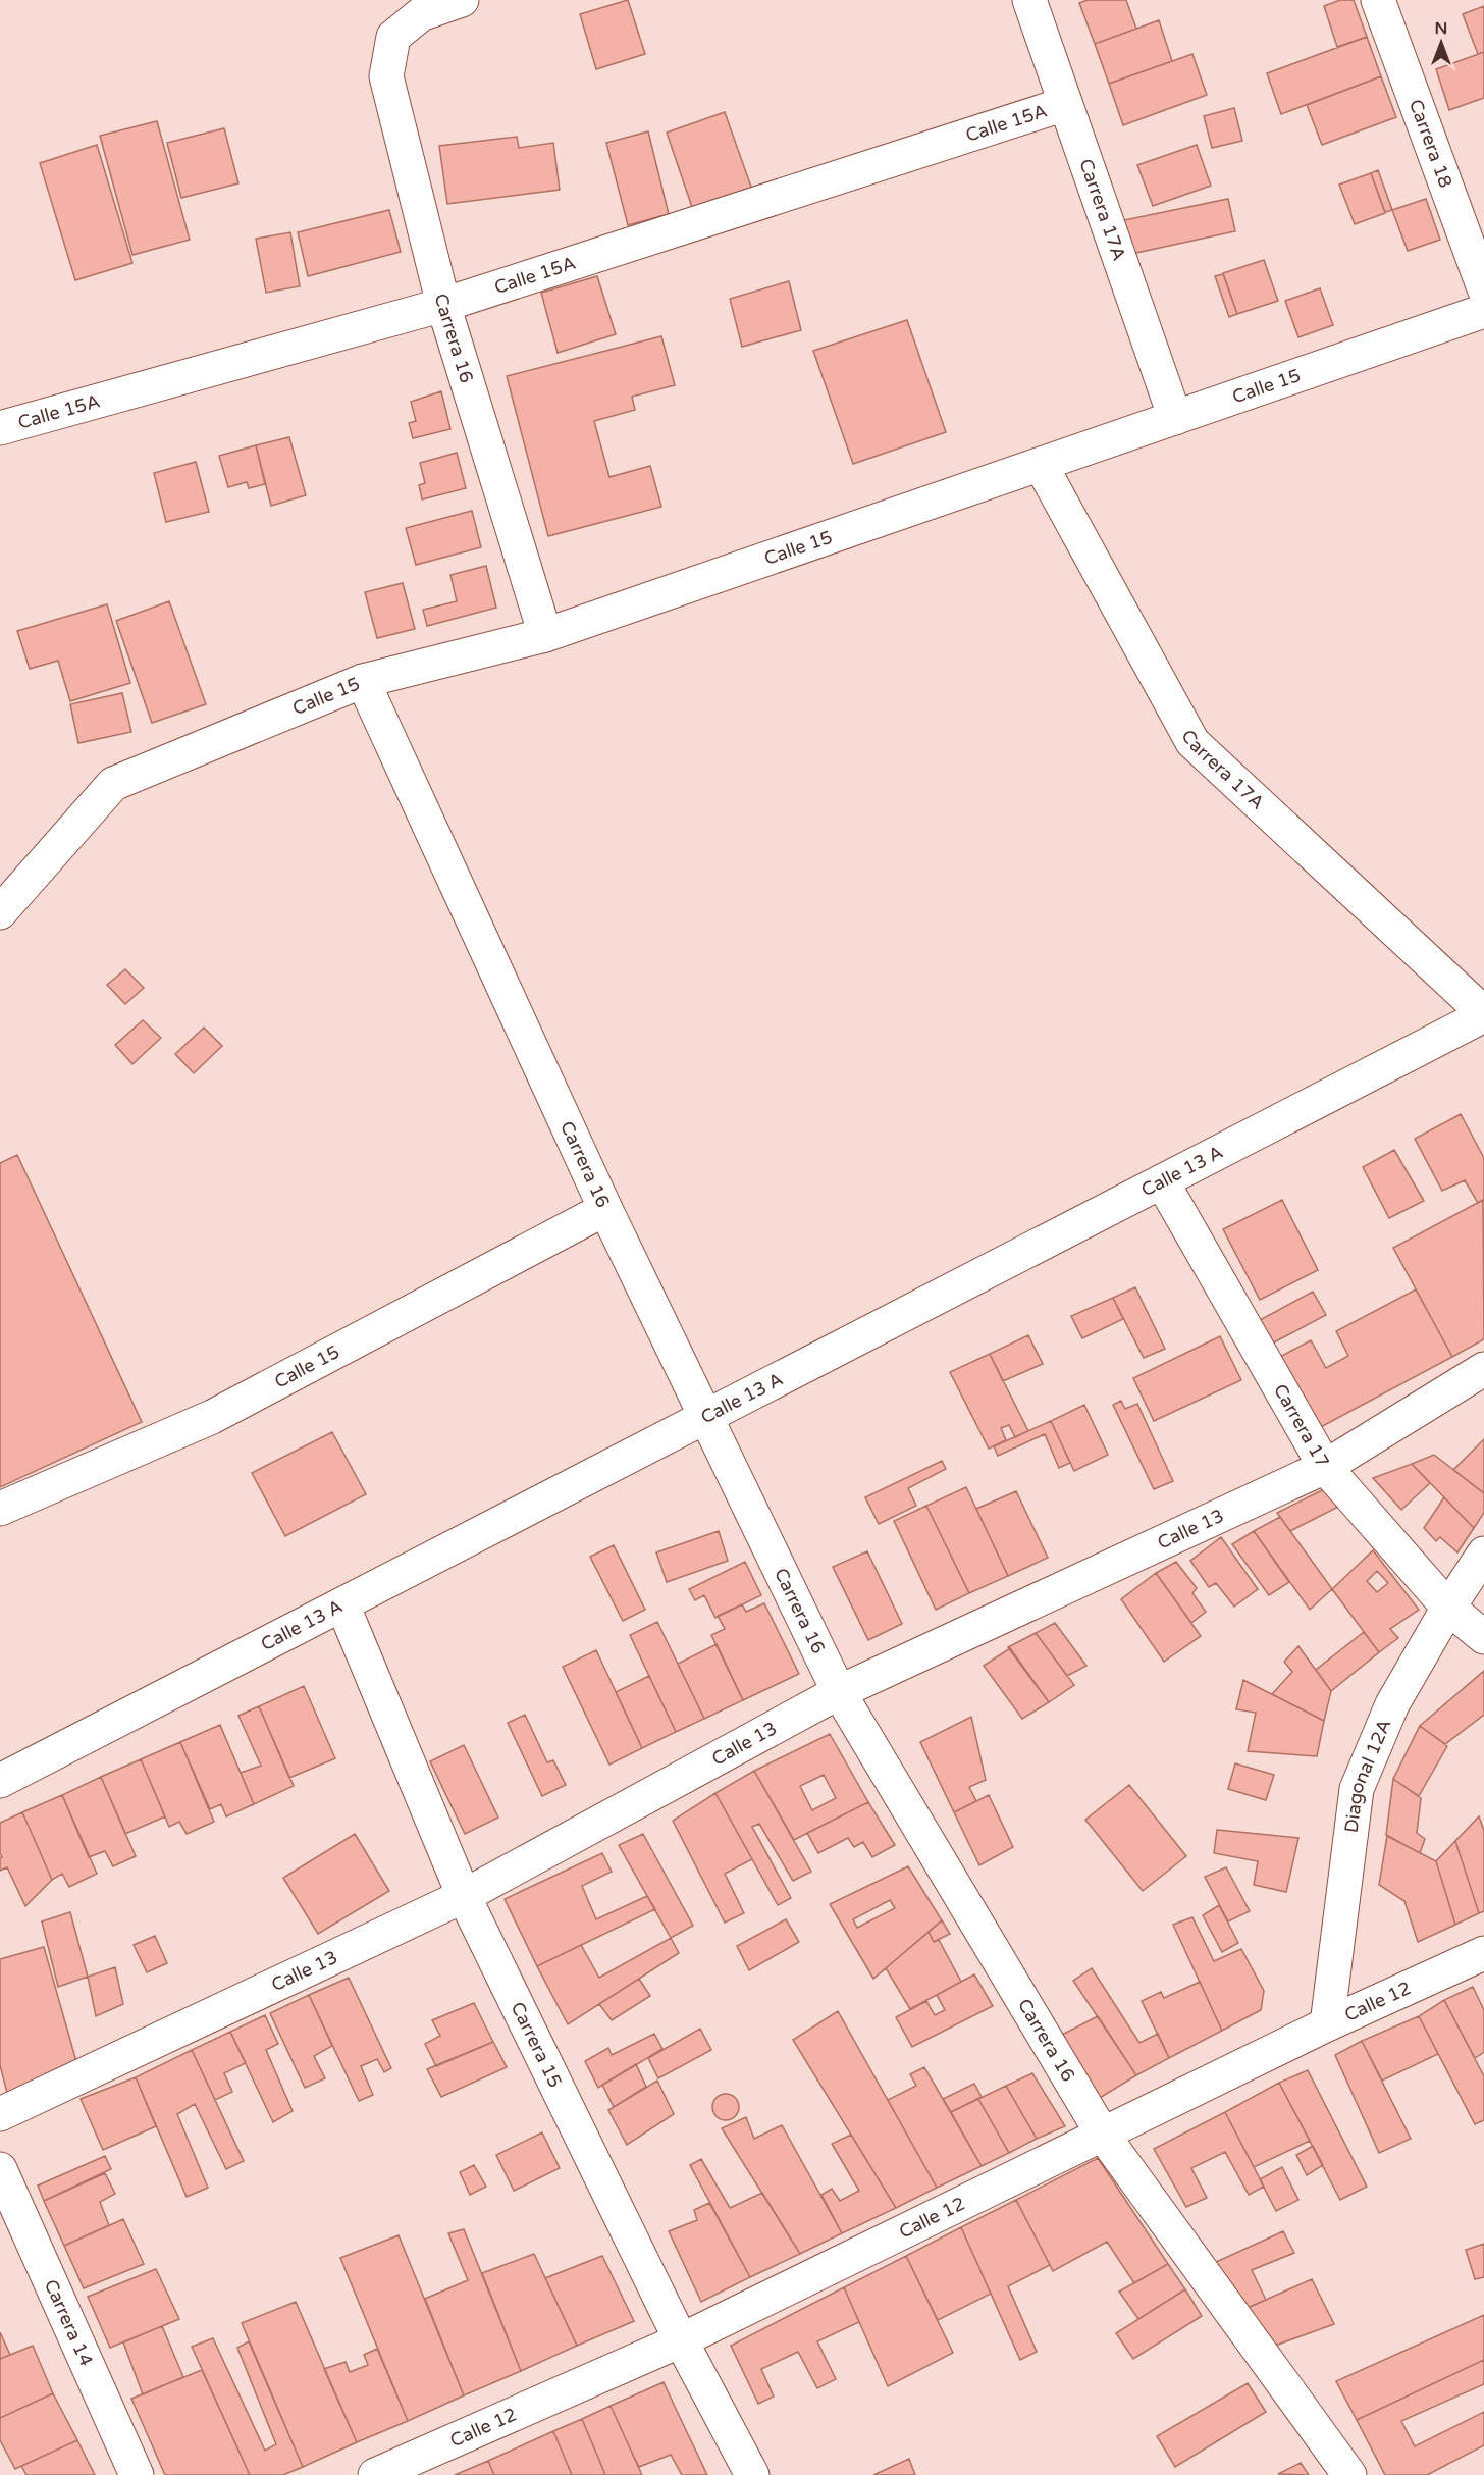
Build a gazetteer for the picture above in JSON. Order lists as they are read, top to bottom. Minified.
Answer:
{"streets":{"street":["Calle 15A","Carrera 18","Carrera 17A","Carrera 16","Calle 15","Calle 13 A","Carrera 17","Calle 13","Diagonal 12A","Calle 12","Carrera 15","Carrera 14"]},"crossings":[["Calle 15A","Carrera 17A"],["Calle 15A","Carrera 16"],["Carrera 17A","Calle 15"],["Carrera 17A","Calle 13 A"],["Carrera 16","Calle 15"],["Carrera 16","Calle 13 A"],["Carrera 16","Calle 13"],["Carrera 16","Calle 12"],["Calle 13 A","Carrera 17"],["Calle 13 A","Carrera 15"],["Carrera 17","Calle 13"],["Carrera 17","Diagonal 12A"],["Calle 13","Carrera 15"],["Diagonal 12A","Calle 12"],["Calle 12","Carrera 15"]],"north":"top"}
